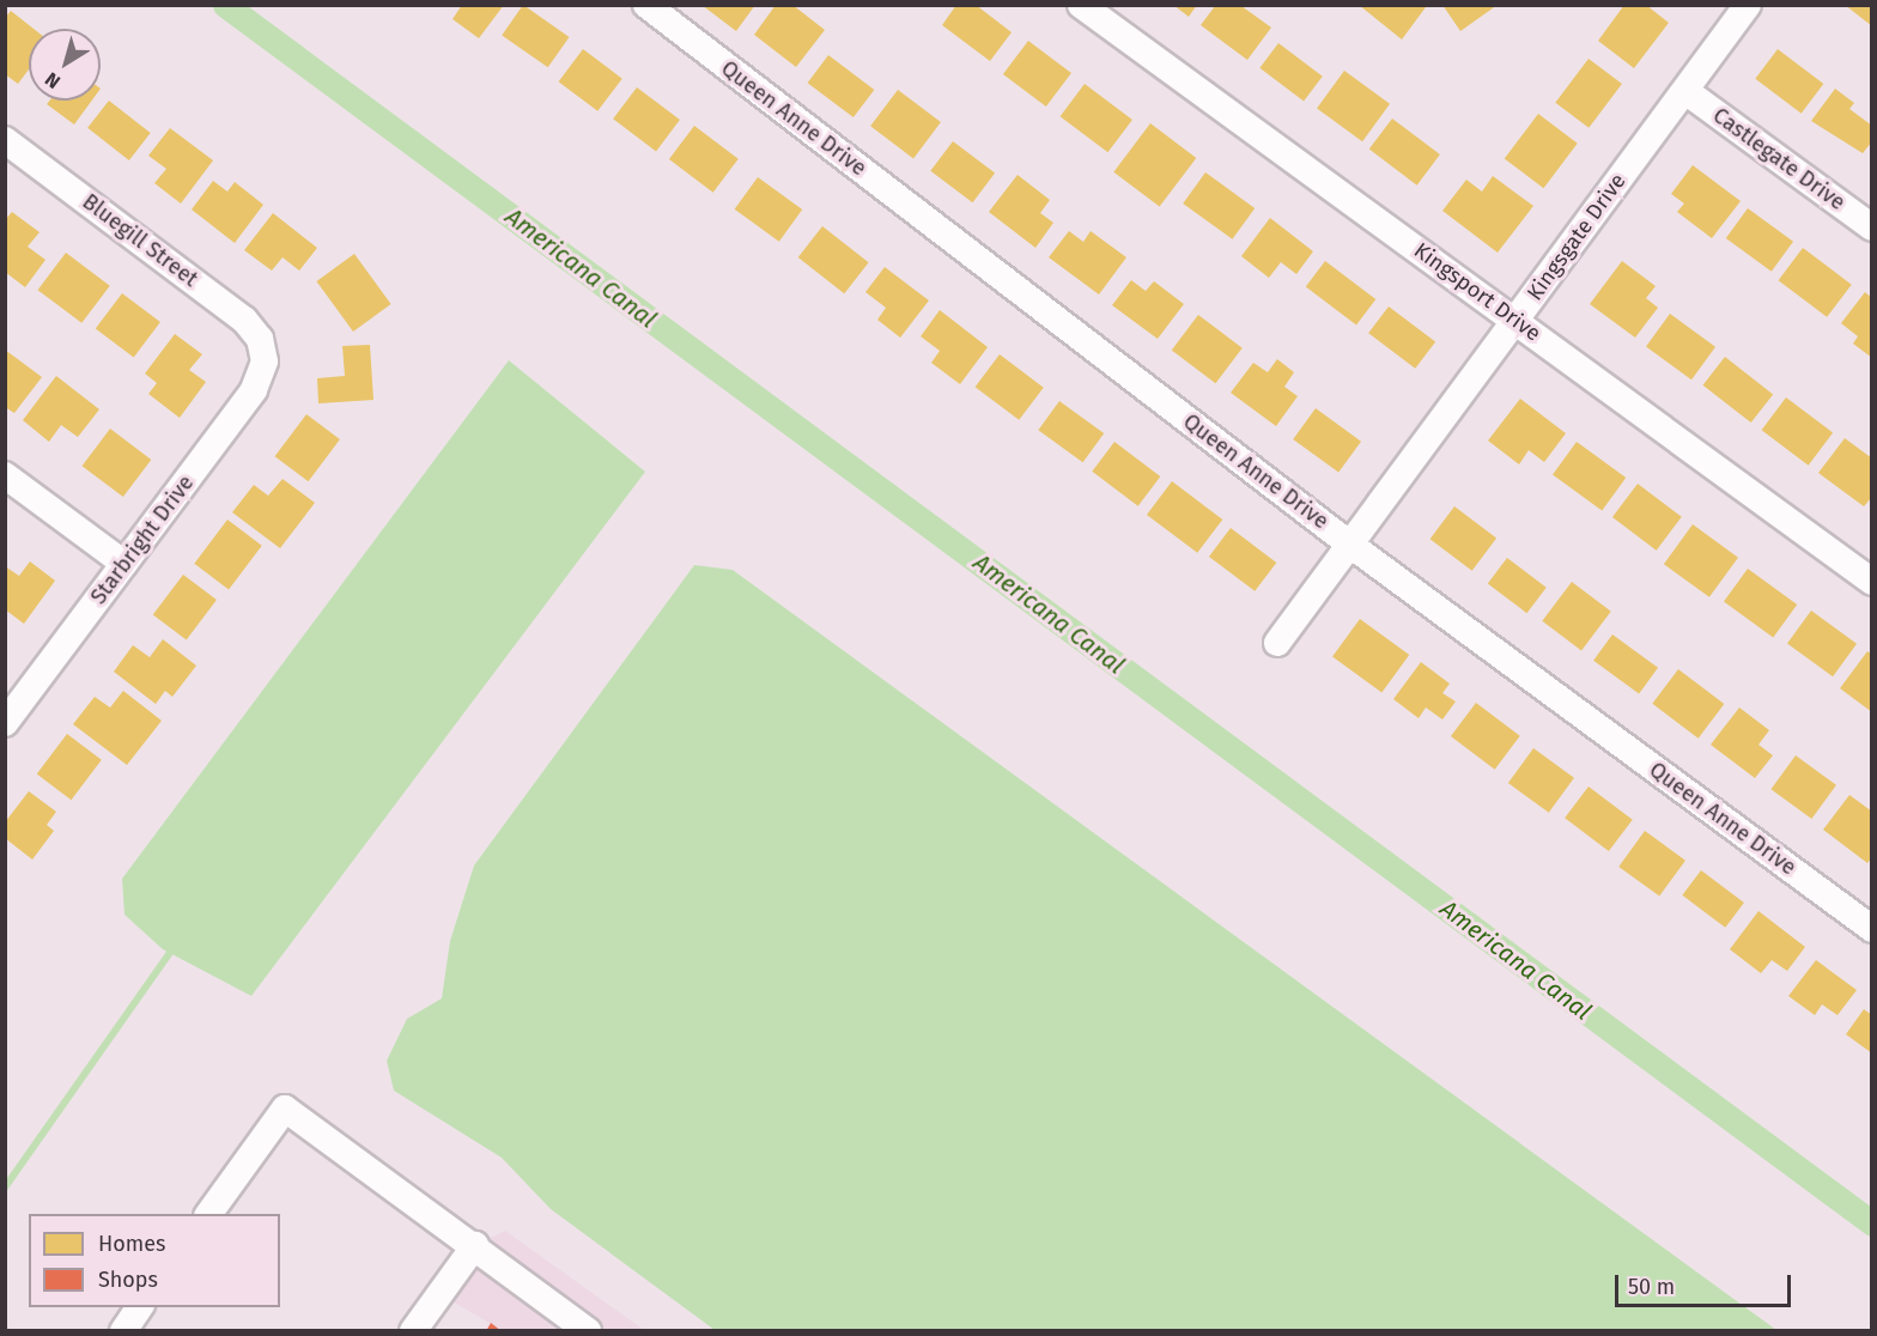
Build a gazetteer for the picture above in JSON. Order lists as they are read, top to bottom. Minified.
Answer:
{"streets":{"street":["Queen Anne Drive","Castlegate Drive","Kingsgate Drive","Bluegill Street","Kingsport Drive","Starbright Drive"]},"crossings":[["Queen Anne Drive","Kingsgate Drive"],["Castlegate Drive","Kingsgate Drive"],["Kingsgate Drive","Kingsport Drive"],["Bluegill Street","Starbright Drive"]],"water":["Americana Canal"],"legend":["Homes","Shops"],"scale_bar":"50 m","north":"bottom left"}
